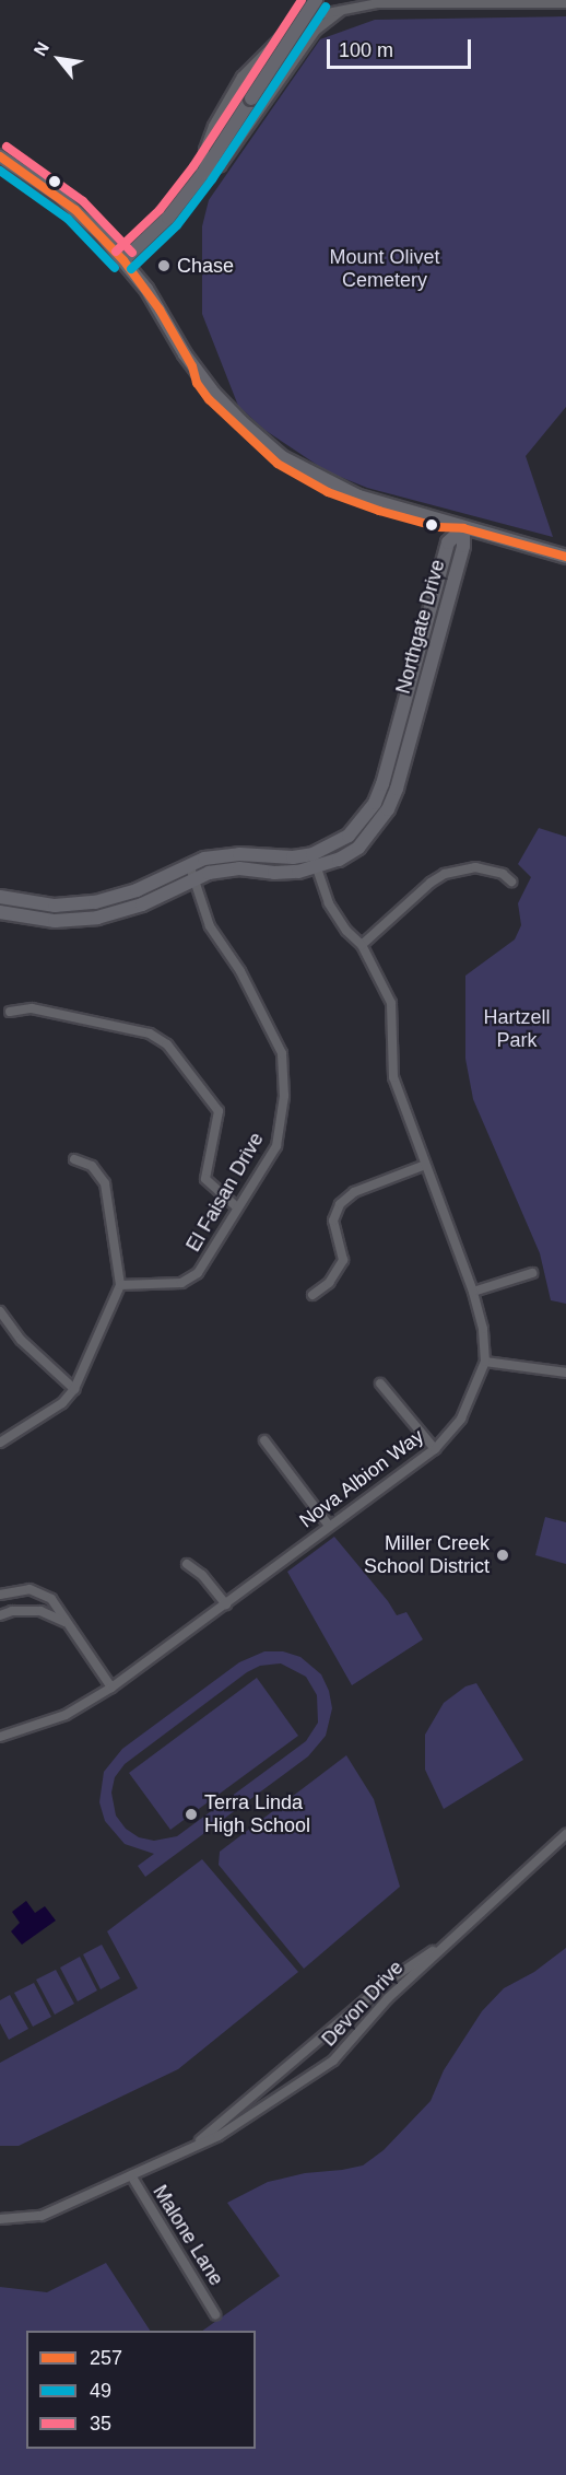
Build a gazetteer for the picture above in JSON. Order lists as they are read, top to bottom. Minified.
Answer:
{"streets":{"street":["Northgate Drive","El Faisan Drive","Nova Albion Way","Devon Drive","Malone Lane"]},"crossings":[["Northgate Drive","El Faisan Drive"],["Northgate Drive","Nova Albion Way"],["Devon Drive","Malone Lane"]],"parks":["Mount Olivet Cemetery","Hartzell Park"],"places":["Chase","Miller Creek School District","Terra Linda High School"],"lines":["transit line 35","transit line 49","transit line 257"],"legend":["257","49","35"],"scale_bar":"100 m","north":"top left"}
